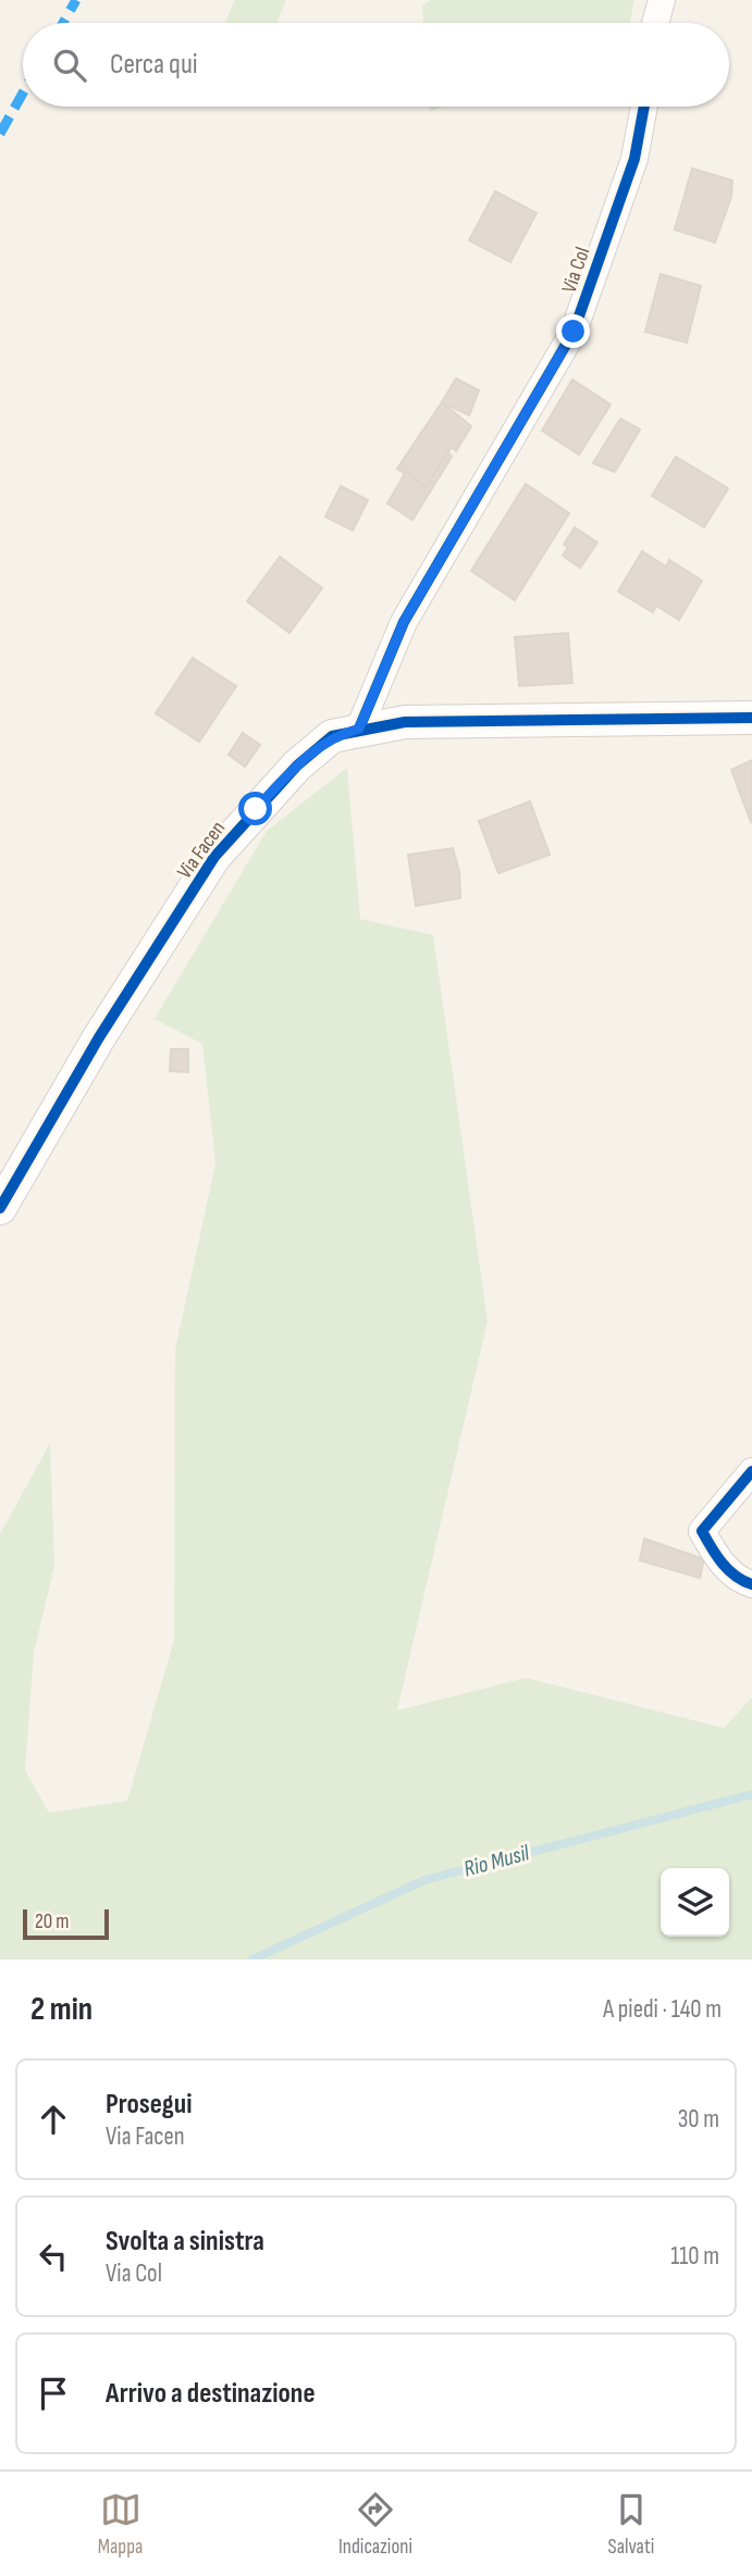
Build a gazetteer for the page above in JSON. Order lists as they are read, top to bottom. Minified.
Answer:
{"streets":{"street":["Via Col","Via Facen"]},"crossings":[["Via Col","Via Facen"]],"water":["Rio Musil"],"scale_bar":"20 m","page":{"search":"Cerca qui","scale":"20 m","heading":["2 min","A piedi · 140 m"],"list":[["Prosegui","Via Facen","30 m"],["Svolta a sinistra","Via Col","110 m"],"Arrivo a destinazione"],"nav":["Mappa","Indicazioni","Salvati"]}}
